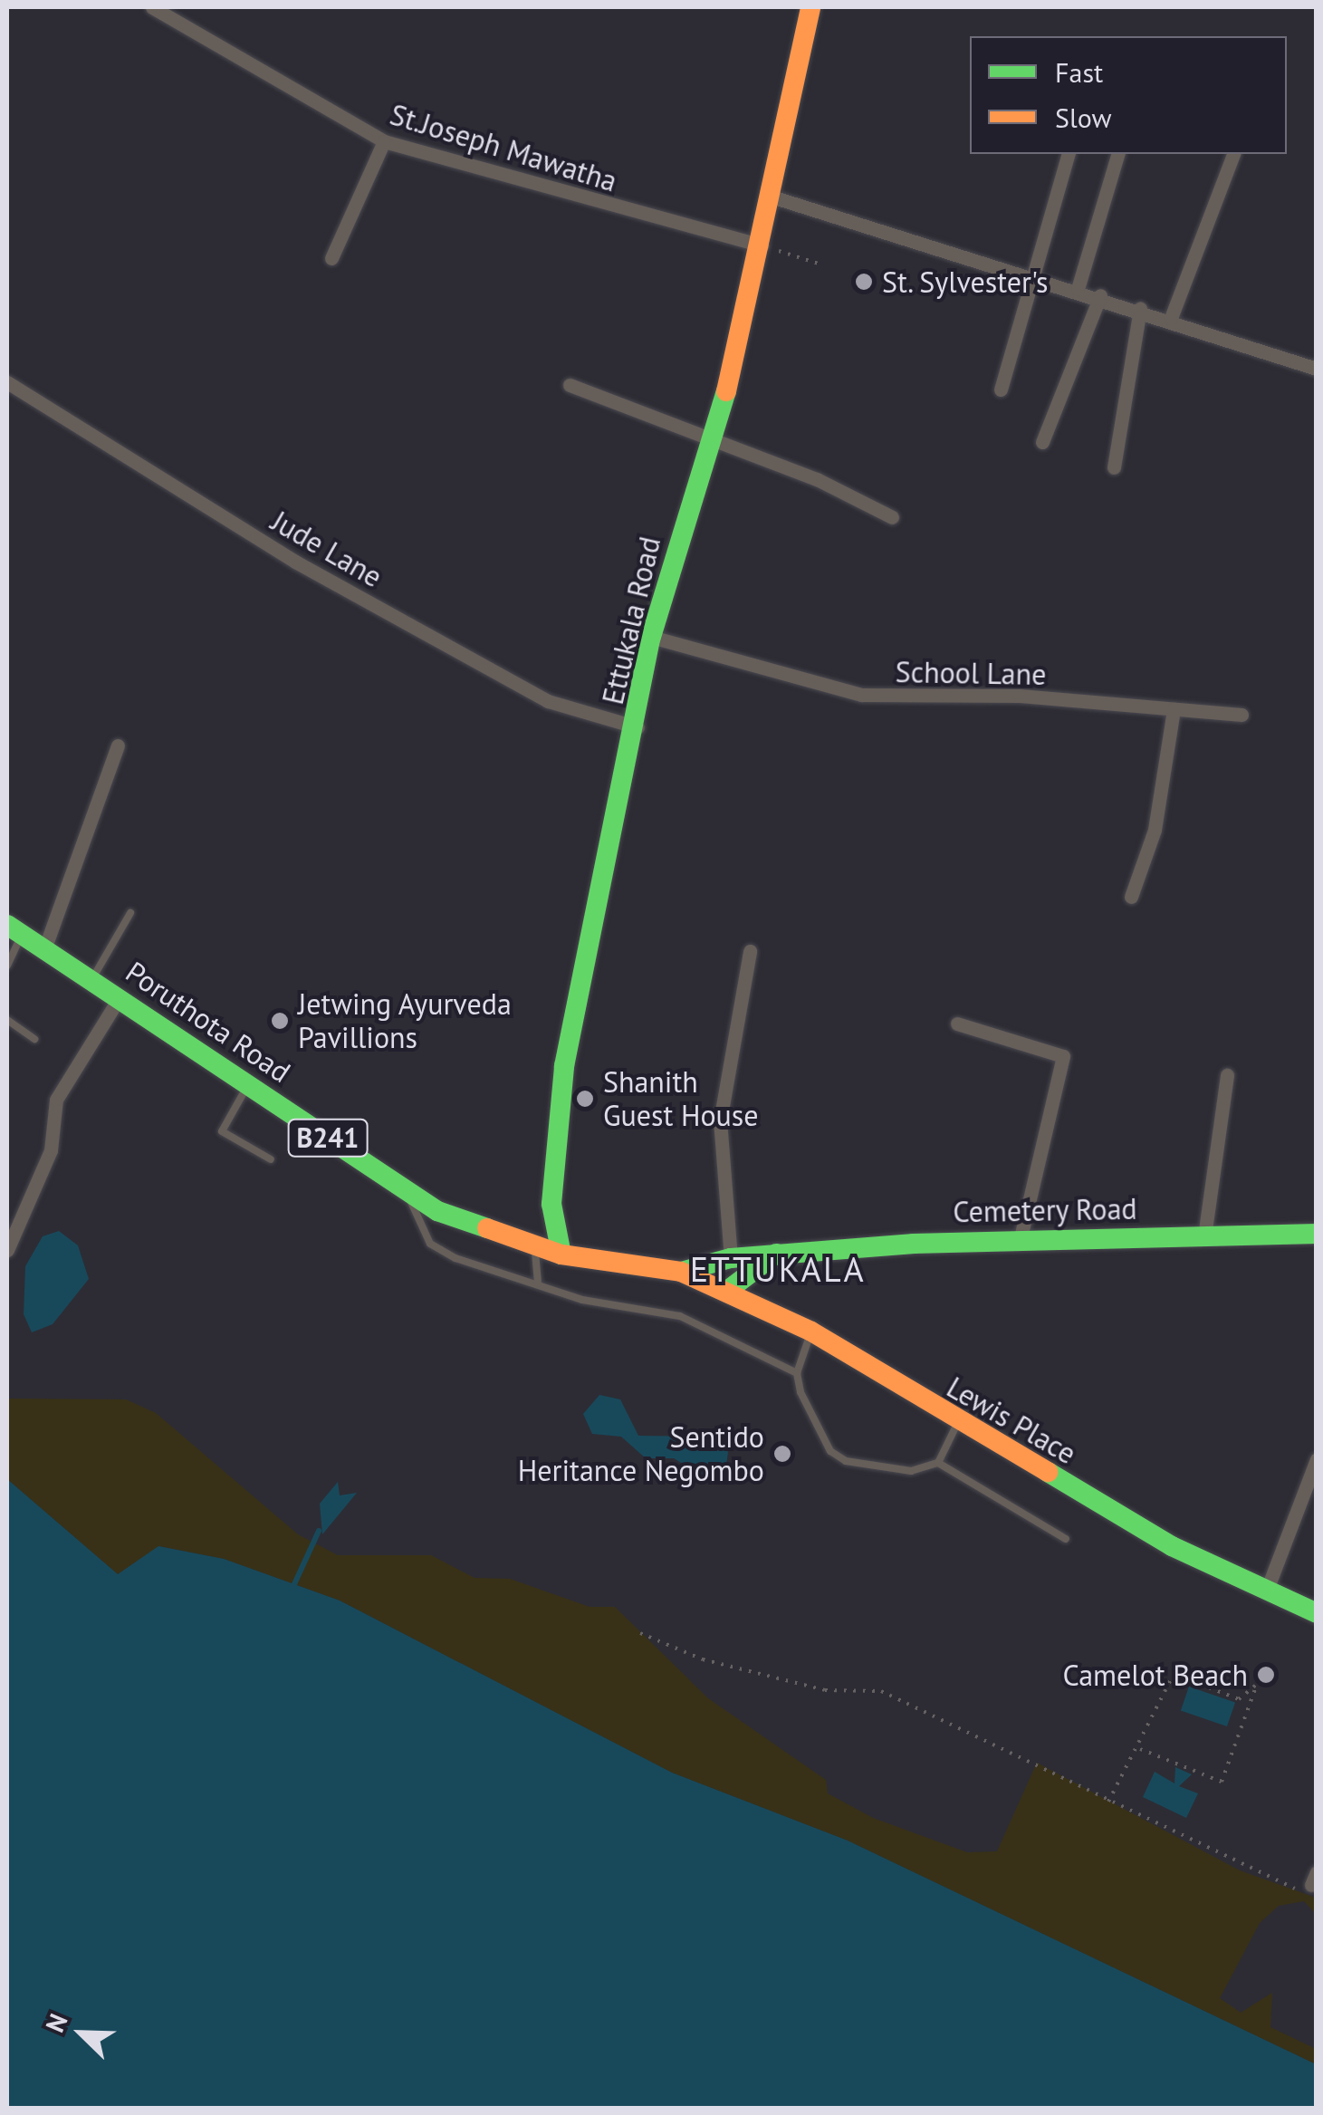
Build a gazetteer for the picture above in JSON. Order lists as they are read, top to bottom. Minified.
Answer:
{"streets":{"street":["St.Joseph Mawatha","Jude Lane","Ettukala Road","School Lane","Poruthota Road","B241","Cemetery Road","Lewis Place"]},"crossings":[["St.Joseph Mawatha","Ettukala Road"],["Jude Lane","Ettukala Road"],["Ettukala Road","School Lane"],["Ettukala Road","Poruthota Road"],["Poruthota Road","Cemetery Road"],["Poruthota Road","Lewis Place"],["Cemetery Road","Lewis Place"]],"districts":["ETTUKALA"],"places":["St. Sylvester's","Jetwing Ayurveda Pavillions","Shanith Guest House","Sentido Heritance Negombo","Camelot Beach"],"legend":["Fast","Slow"],"north":"top left"}
